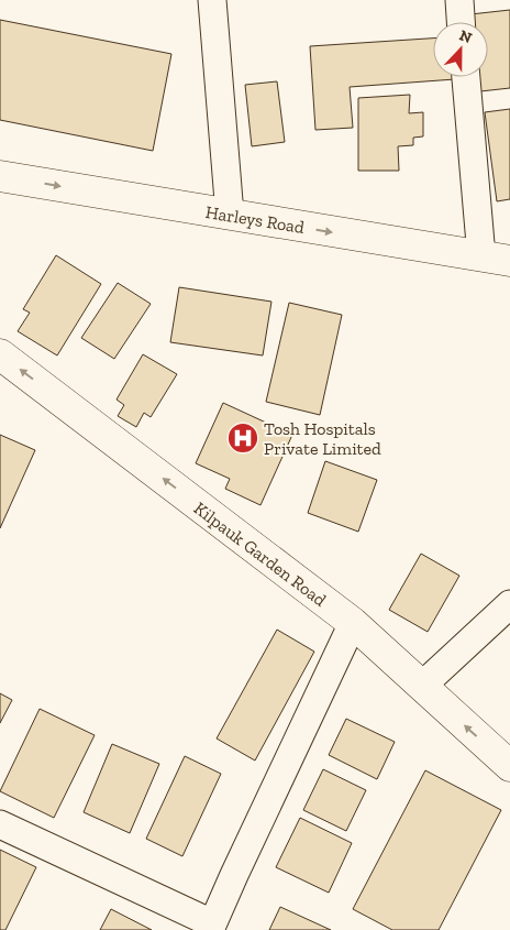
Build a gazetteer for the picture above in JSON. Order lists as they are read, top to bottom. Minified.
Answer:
{"streets":{"main road":["Harleys Road","Kilpauk Garden Road"]},"one_way":["Harleys Road","Kilpauk Garden Road"],"places":{"hospital":["Tosh Hospitals Private Limited"]},"north":"top"}
